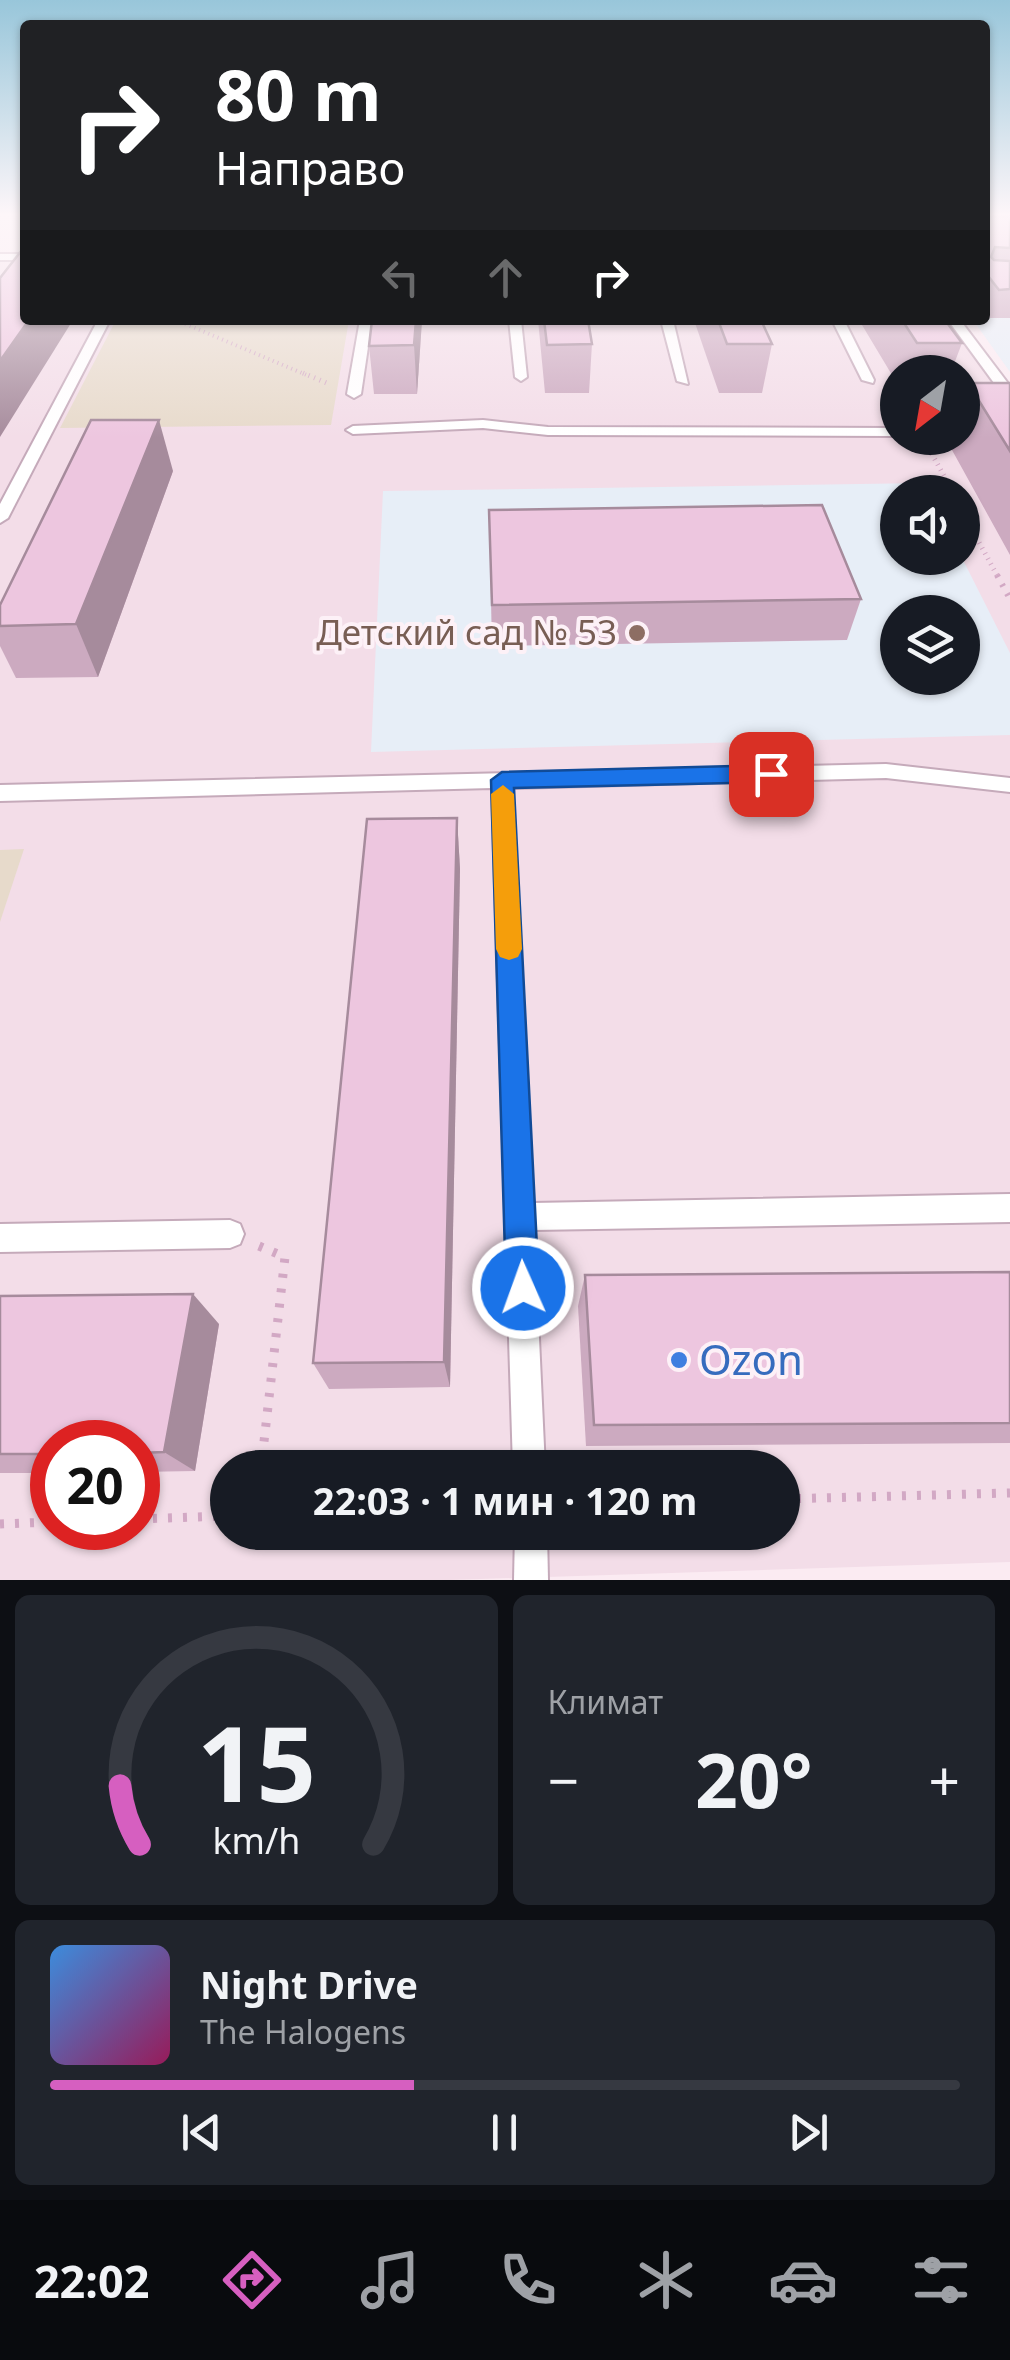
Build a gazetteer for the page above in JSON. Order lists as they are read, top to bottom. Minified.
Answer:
{"places":["Детский сад № 53","Ozon"],"north":"bottom left","page":{"turn":["80 m","Направо"],"limit":"20","trip":"22:03 · 1 мин · 120 m","tile":"Климат","heat":["−","20°","+"],"song":["Night Drive","The Halogens"],"tabs":"22:02","gauge":["15","km/h"]}}
